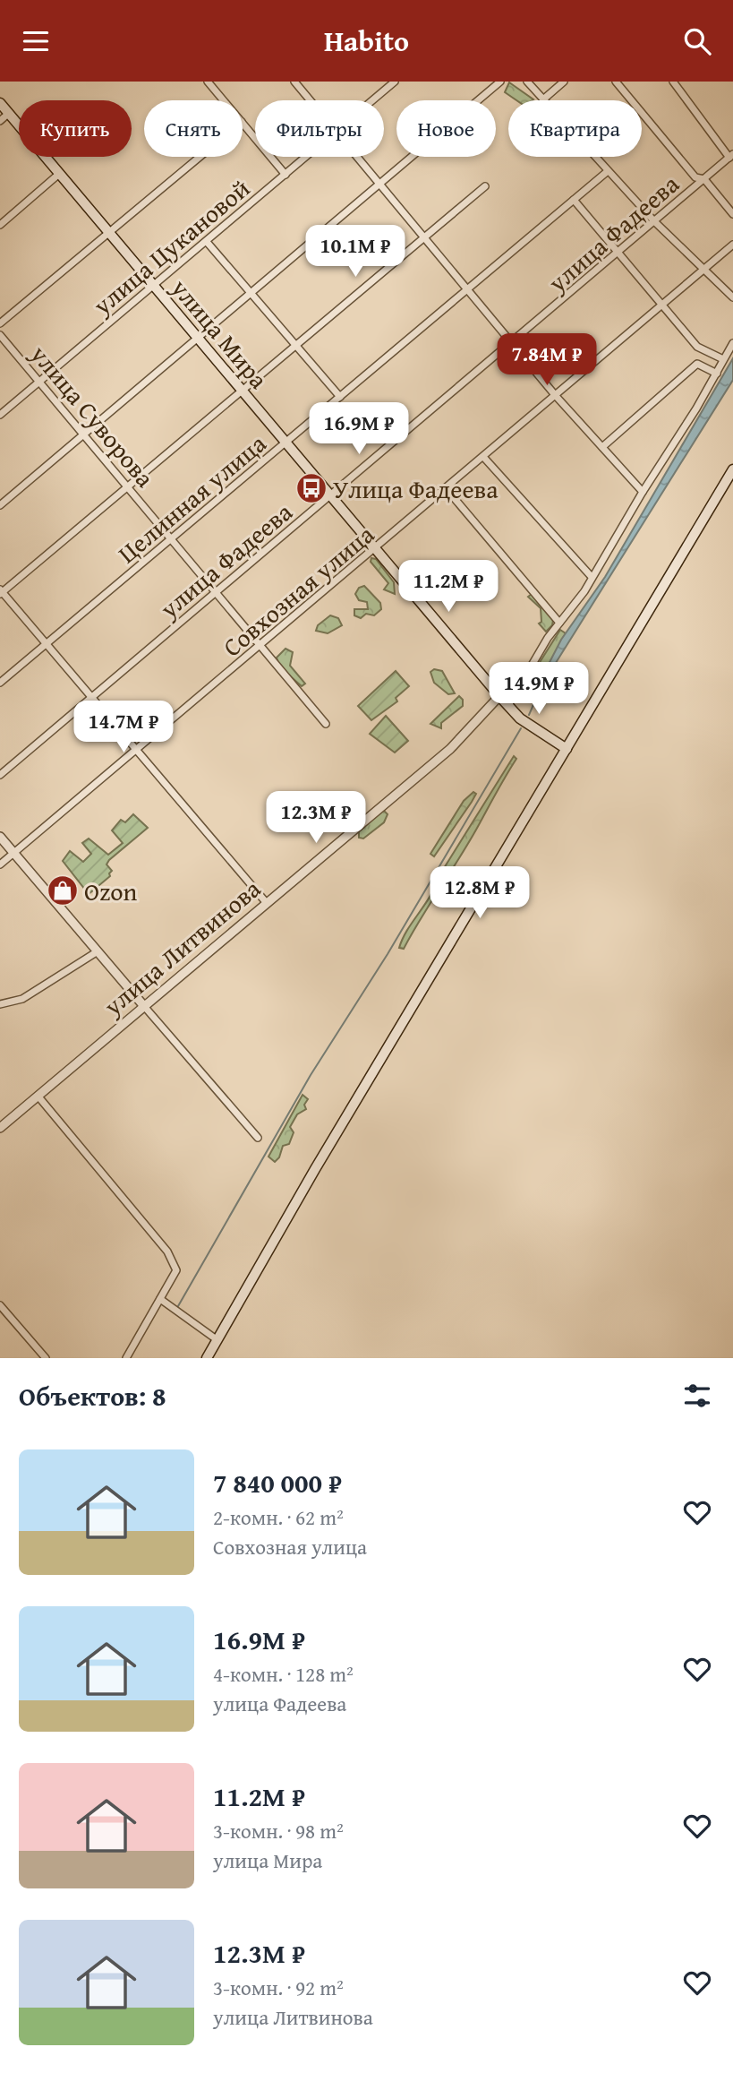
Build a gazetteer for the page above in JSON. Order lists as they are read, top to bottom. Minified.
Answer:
{"streets":{"main road":["улица Мира"],"street":["улица Фадеева","улица Цукановой","улица Суворова","Целинная улица","Совхозная улица","улица Литвинова"]},"crossings":[["улица Фадеева","улица Мира"],["улица Фадеева","улица Суворова"],["улица Цукановой","улица Мира"],["улица Цукановой","улица Суворова"],["улица Мира","Целинная улица"],["улица Мира","Совхозная улица"],["улица Мира","улица Литвинова"],["улица Суворова","Целинная улица"],["улица Суворова","Совхозная улица"]],"places":{"bus stop":["Улица Фадеева"],"shop":["Ozon"]},"page":{"header":"Habito","chip":["Купить","Снять","Фильтры","Новое","Квартира"],"price":["10.1M ₽","7.84M ₽","16.9M ₽","11.2M ₽","14.9M ₽","14.7M ₽","12.3M ₽","12.8M ₽"],"heading":"Объектов: 8","list":[{"name":"7 840 000 ₽","note":"2-комн. · 62 m² · Совхозная улица"},{"name":"16.9M ₽","note":"4-комн. · 128 m² · улица Фадеева"},{"name":"11.2M ₽","note":"3-комн. · 98 m² · улица Мира"},{"name":"12.3M ₽","note":"3-комн. · 92 m² · улица Литвинова"}]}}
